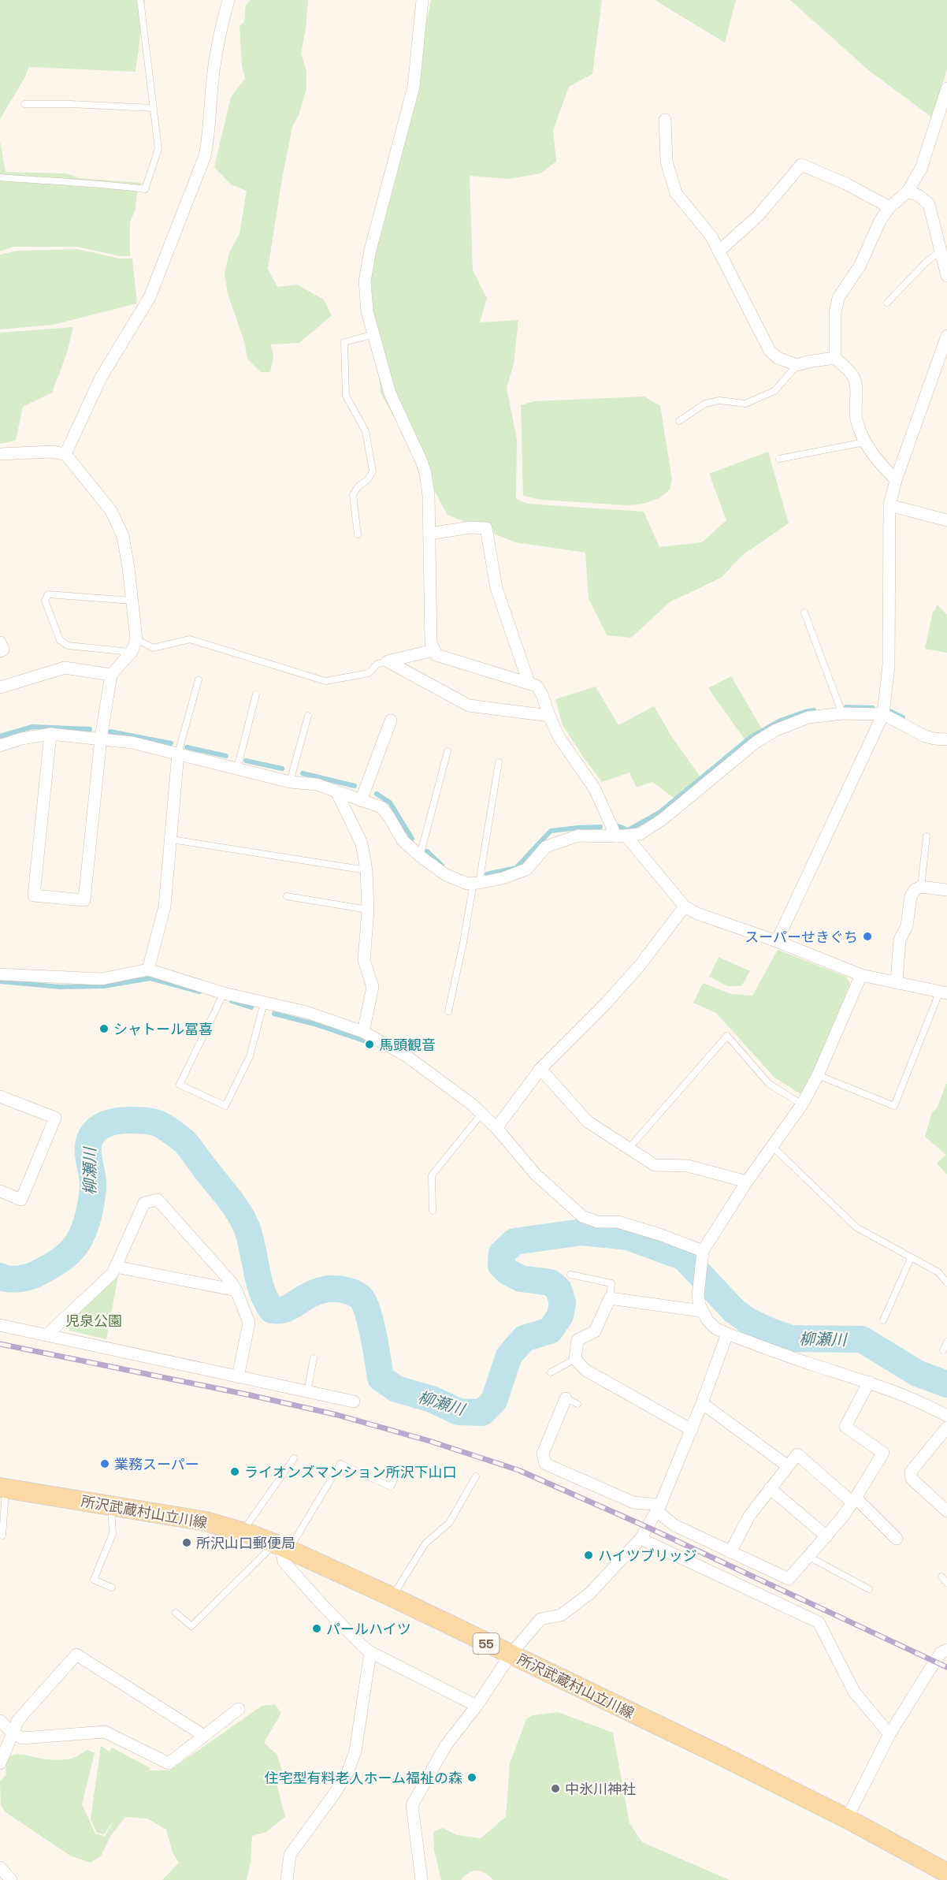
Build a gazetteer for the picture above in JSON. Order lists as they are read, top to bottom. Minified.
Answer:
{"streets":{"main road":["所沢武蔵村山立川線","55"]},"water":["柳瀬川"],"parks":["児泉公園"],"places":["スーパーせきぐち","シャトール冨喜","馬頭観音","業務スーパー","ライオンズマンション所沢下山口","所沢山口郵便局","ハイツブリッジ","パールハイツ","住宅型有料老人ホーム福祉の森","中氷川神社"]}
